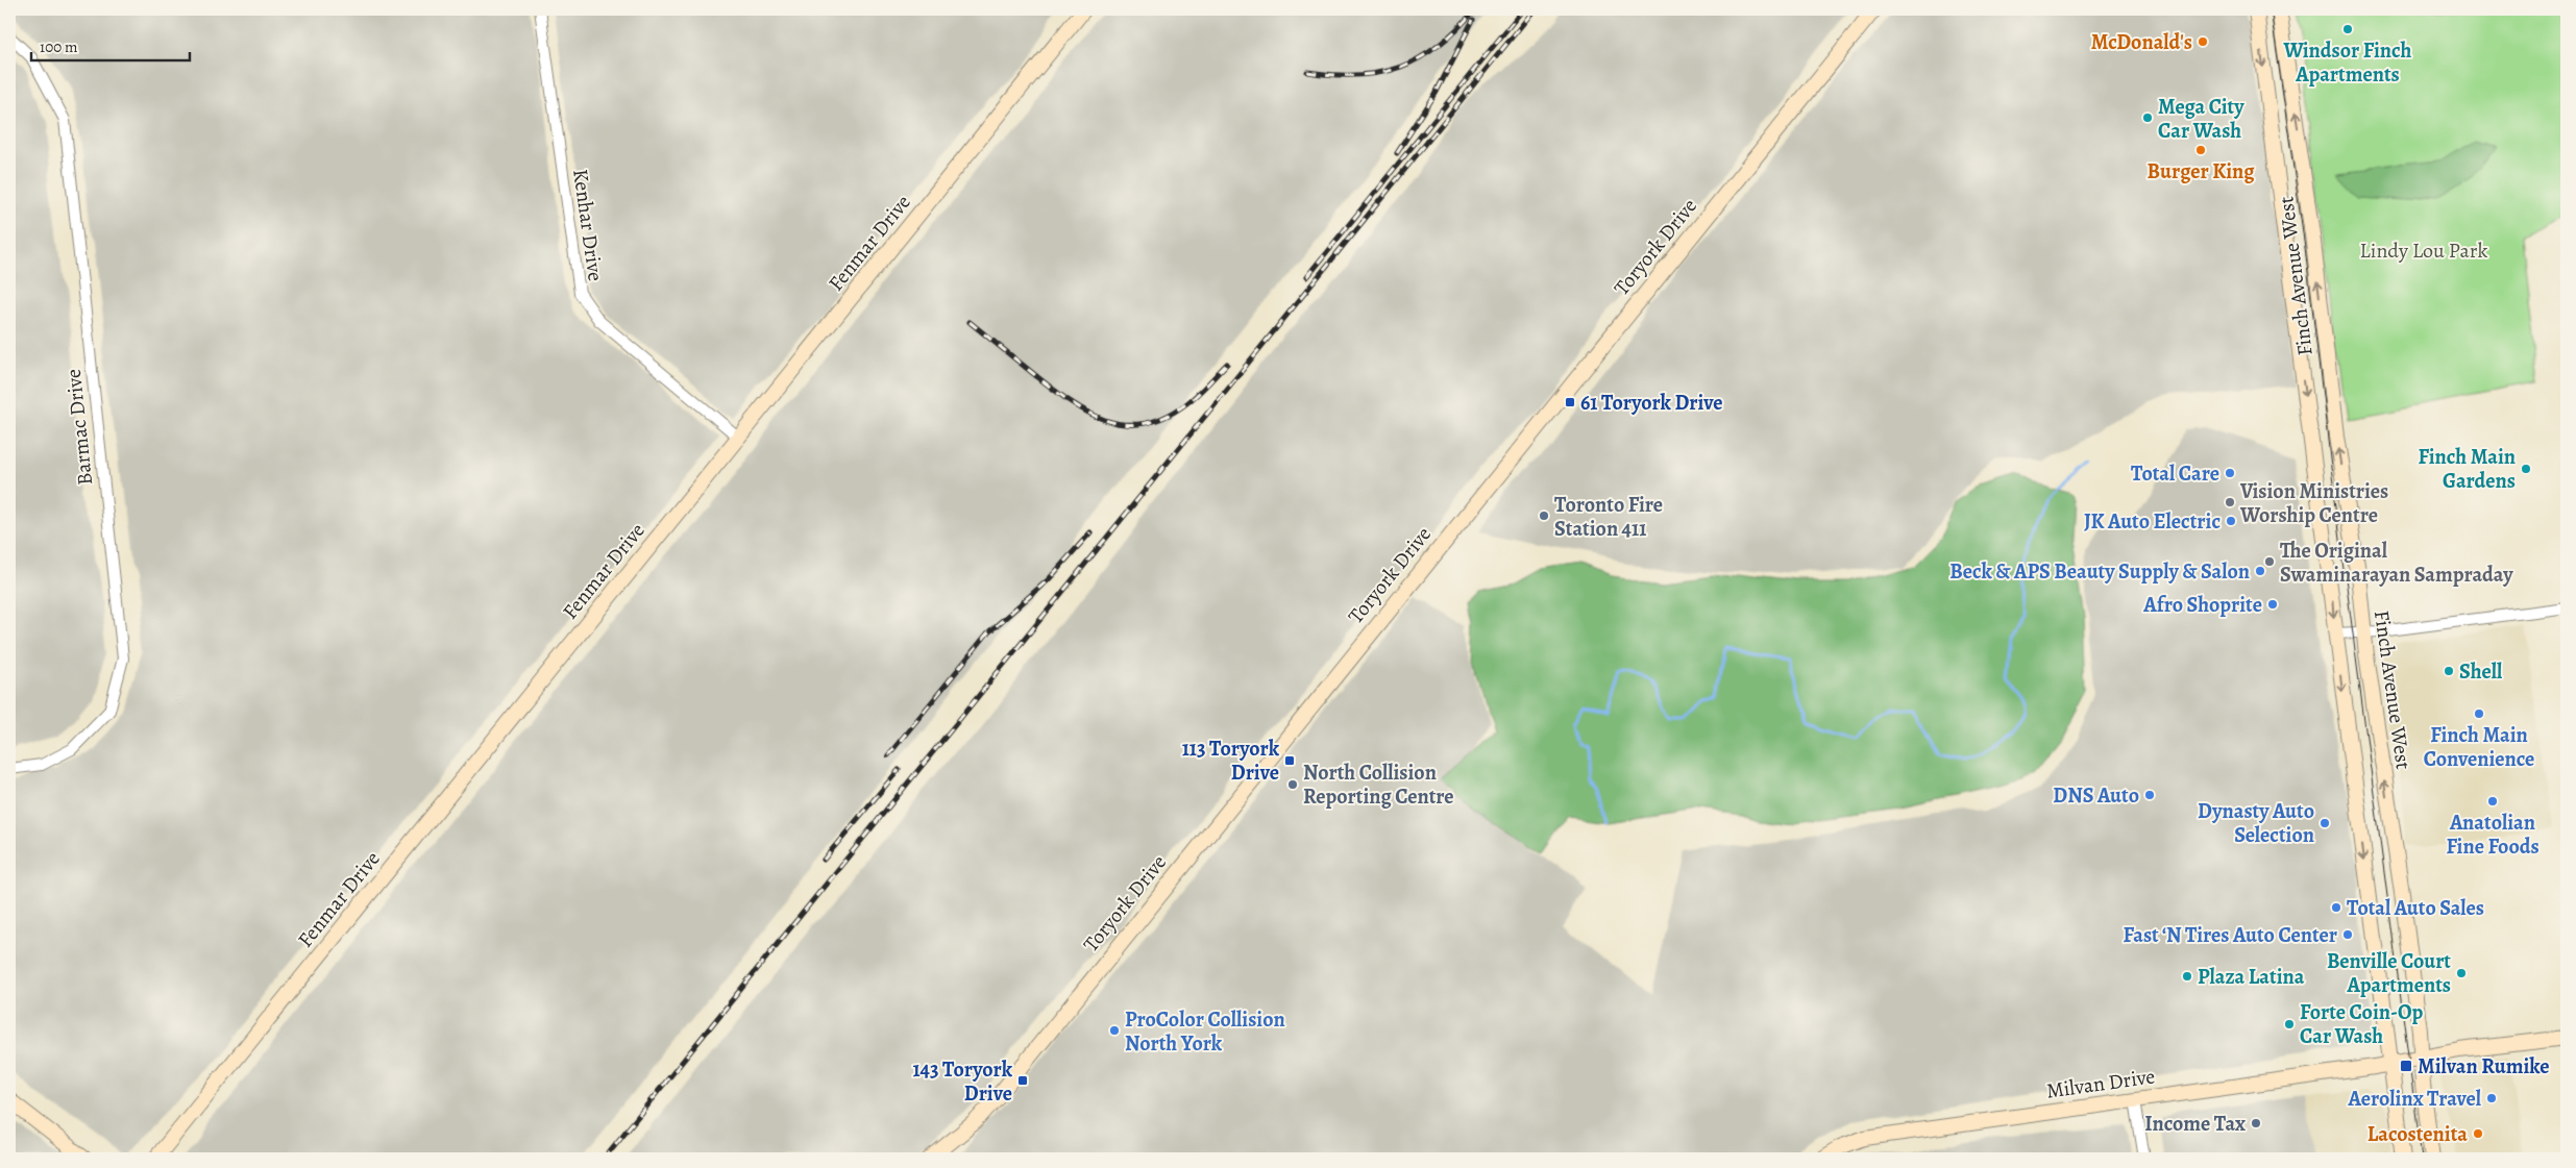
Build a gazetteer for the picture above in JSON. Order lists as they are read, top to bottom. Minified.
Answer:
{"streets":{"street":["Kenhar Drive","Fenmar Drive","Toryork Drive","Finch Avenue West","Barmac Drive","Milvan Drive"]},"crossings":[["Kenhar Drive","Fenmar Drive"],["Finch Avenue West","Milvan Drive"]],"parks":["Lindy Lou Park"],"places":{"other":["Windsor Finch Apartments","McDonald's","Mega City Car Wash","Burger King","Finch Main Gardens","Total Care","Vision Ministries Worship Centre","Toronto Fire Station 411","JK Auto Electric","The Original Swaminarayan Sampraday","Beck & APS Beauty Supply & Salon","Afro Shoprite","Shell","Finch Main Convenience","North Collision Reporting Centre","DNS Auto","Anatolian Fine Foods","Dynasty Auto Selection","Total Auto Sales","Fast ‘N Tires Auto Center","Benville Court Apartments","Plaza Latina","Forte Coin-Op Car Wash","ProColor Collision North York","Aerolinx Travel","Income Tax","Lacostenita"],"transit":["61 Toryork Drive","113 Toryork Drive","Milvan Rumike","143 Toryork Drive"]},"scale_bar":"100 m"}
